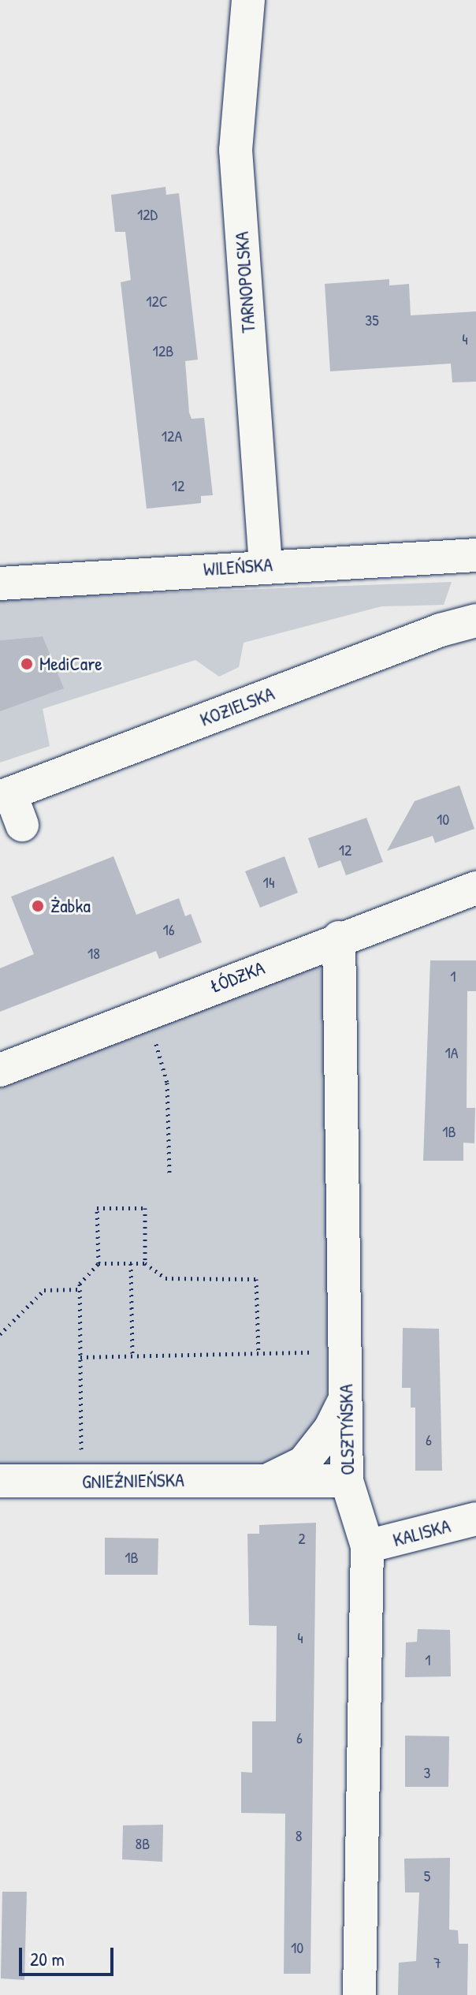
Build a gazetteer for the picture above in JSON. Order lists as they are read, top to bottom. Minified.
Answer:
{"streets":{"street":["TARNOPOLSKA","WILEŃSKA","KOZIELSKA","ŁÓDZKA","OLSZTYŃSKA","GNIEŹNIEŃSKA","KALISKA"]},"crossings":[["TARNOPOLSKA","WILEŃSKA"],["ŁÓDZKA","OLSZTYŃSKA"],["OLSZTYŃSKA","GNIEŹNIEŃSKA"],["OLSZTYŃSKA","KALISKA"]],"places":["MediCare","Żabka"],"house_numbers":["12D","12C","35","4","12B","12A","12","10","12","14","16","18","1","1A","1B","6","2","1B","4","1","6","3","8","8B","5","10","7"],"scale_bar":"20 m"}
